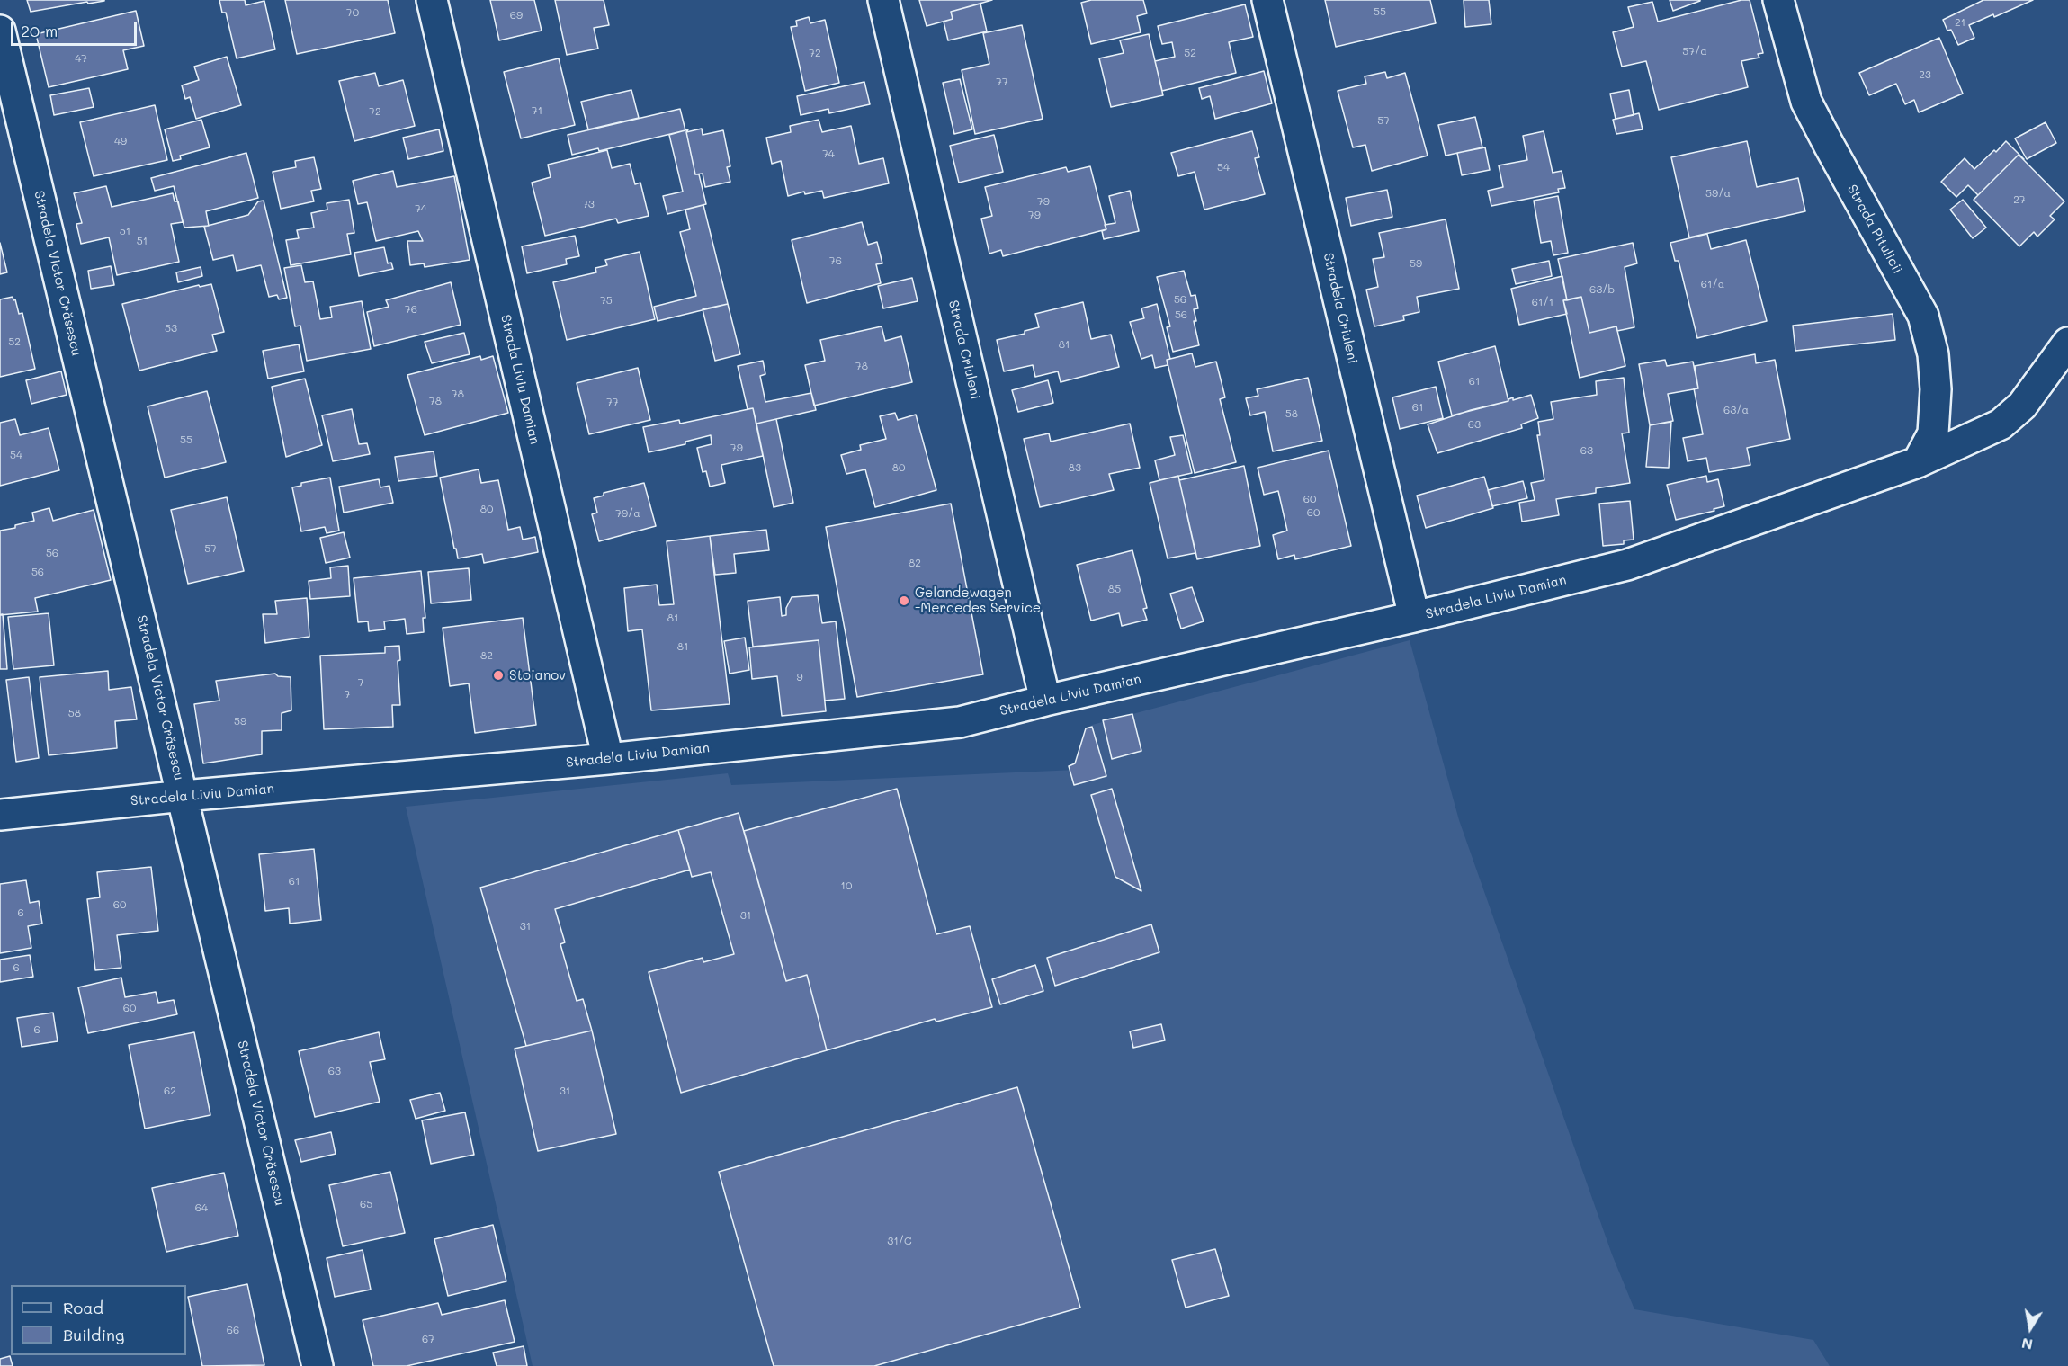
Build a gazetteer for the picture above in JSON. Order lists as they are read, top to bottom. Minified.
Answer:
{"streets":{"street":["Strada Pitulicii","Stradela Victor Crăsescu","Stradela Criuleni","Strada Criuleni","Strada Liviu Damian","Stradela Liviu Damian"]},"crossings":[["Strada Pitulicii","Stradela Liviu Damian"],["Stradela Victor Crăsescu","Stradela Liviu Damian"],["Stradela Criuleni","Stradela Liviu Damian"],["Strada Criuleni","Stradela Liviu Damian"],["Strada Liviu Damian","Stradela Liviu Damian"]],"places":["Gelandewagen -Mercedes Service","Stoianov"],"house_numbers":["55","70","69","21","57/a","72","52","47","23","77","71","72","57","49","74","54","59/a","27","79","73","74","79","51","51","76","59","61/a","63/b","56","75","61/1","76","56","53","52","81","78","61","78","78","77","61","63/a","58","63","55","79","63","54","80","83","60","80","60","79/a","57","56","82","56","85","81","81","82","9","7","7","58","59","61","10","60","6","31","31","6","60","6","63","62","31","65","64","31/C","66","67"],"legend":["Road","Building"],"scale_bar":"20 m","north":"bottom"}
